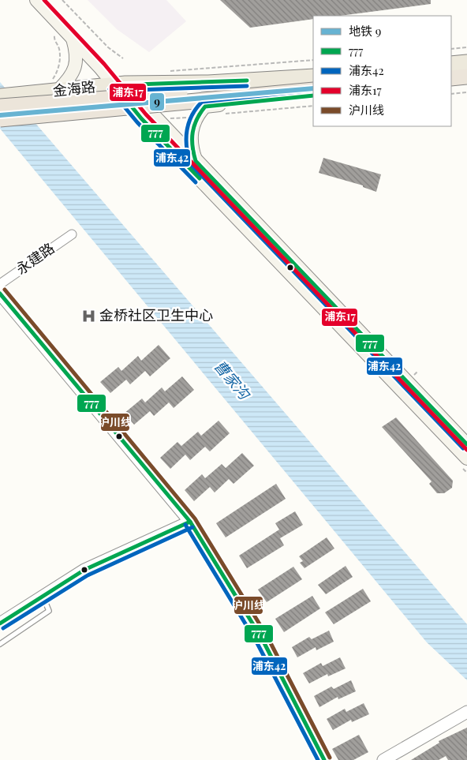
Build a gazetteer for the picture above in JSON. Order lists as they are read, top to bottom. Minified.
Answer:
{"streets":{"main road":["金海路"],"street":["永建路"]},"water":["曹家沟"],"places":{"hospital":["金桥社区卫生中心"]},"lines":["transit line 浦东17","transit line 777","transit line 浦东42","metro line 9","transit line 沪川线"],"legend":["地铁 9","777","浦东42","浦东17","沪川线"]}
